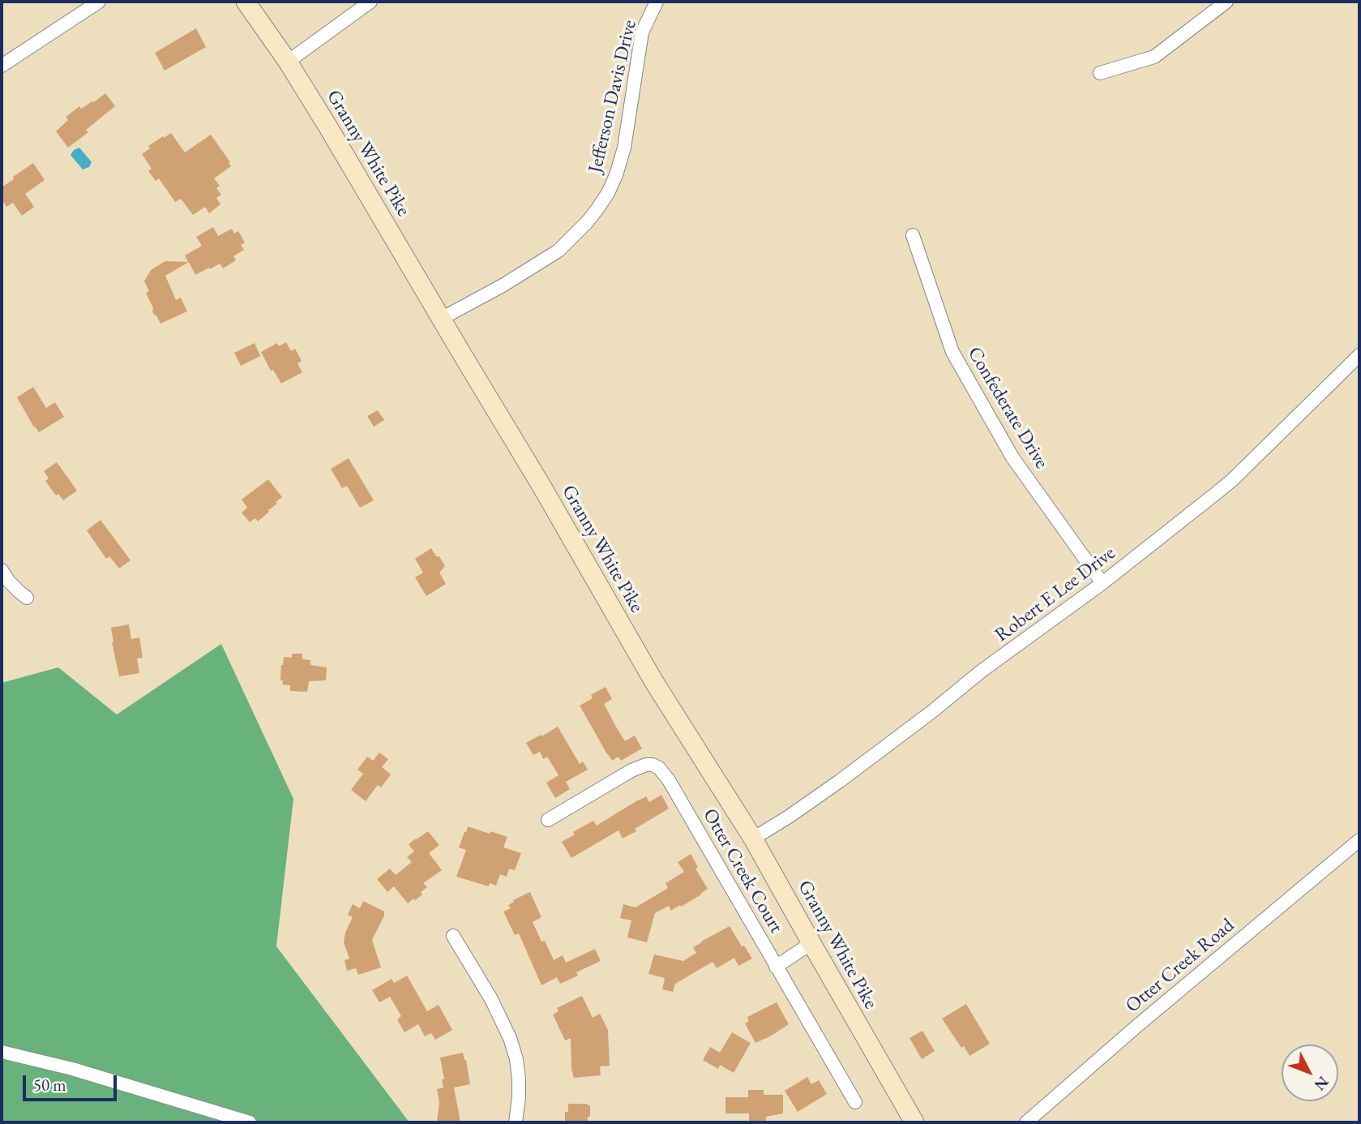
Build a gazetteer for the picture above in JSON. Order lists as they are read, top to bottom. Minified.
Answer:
{"streets":{"main road":["Granny White Pike"],"street":["Jefferson Davis Drive","Confederate Drive","Robert E Lee Drive","Otter Creek Court","Otter Creek Road"]},"crossings":[["Jefferson Davis Drive","Granny White Pike"],["Granny White Pike","Robert E Lee Drive"],["Confederate Drive","Robert E Lee Drive"]],"scale_bar":"50 m","north":"bottom right"}
